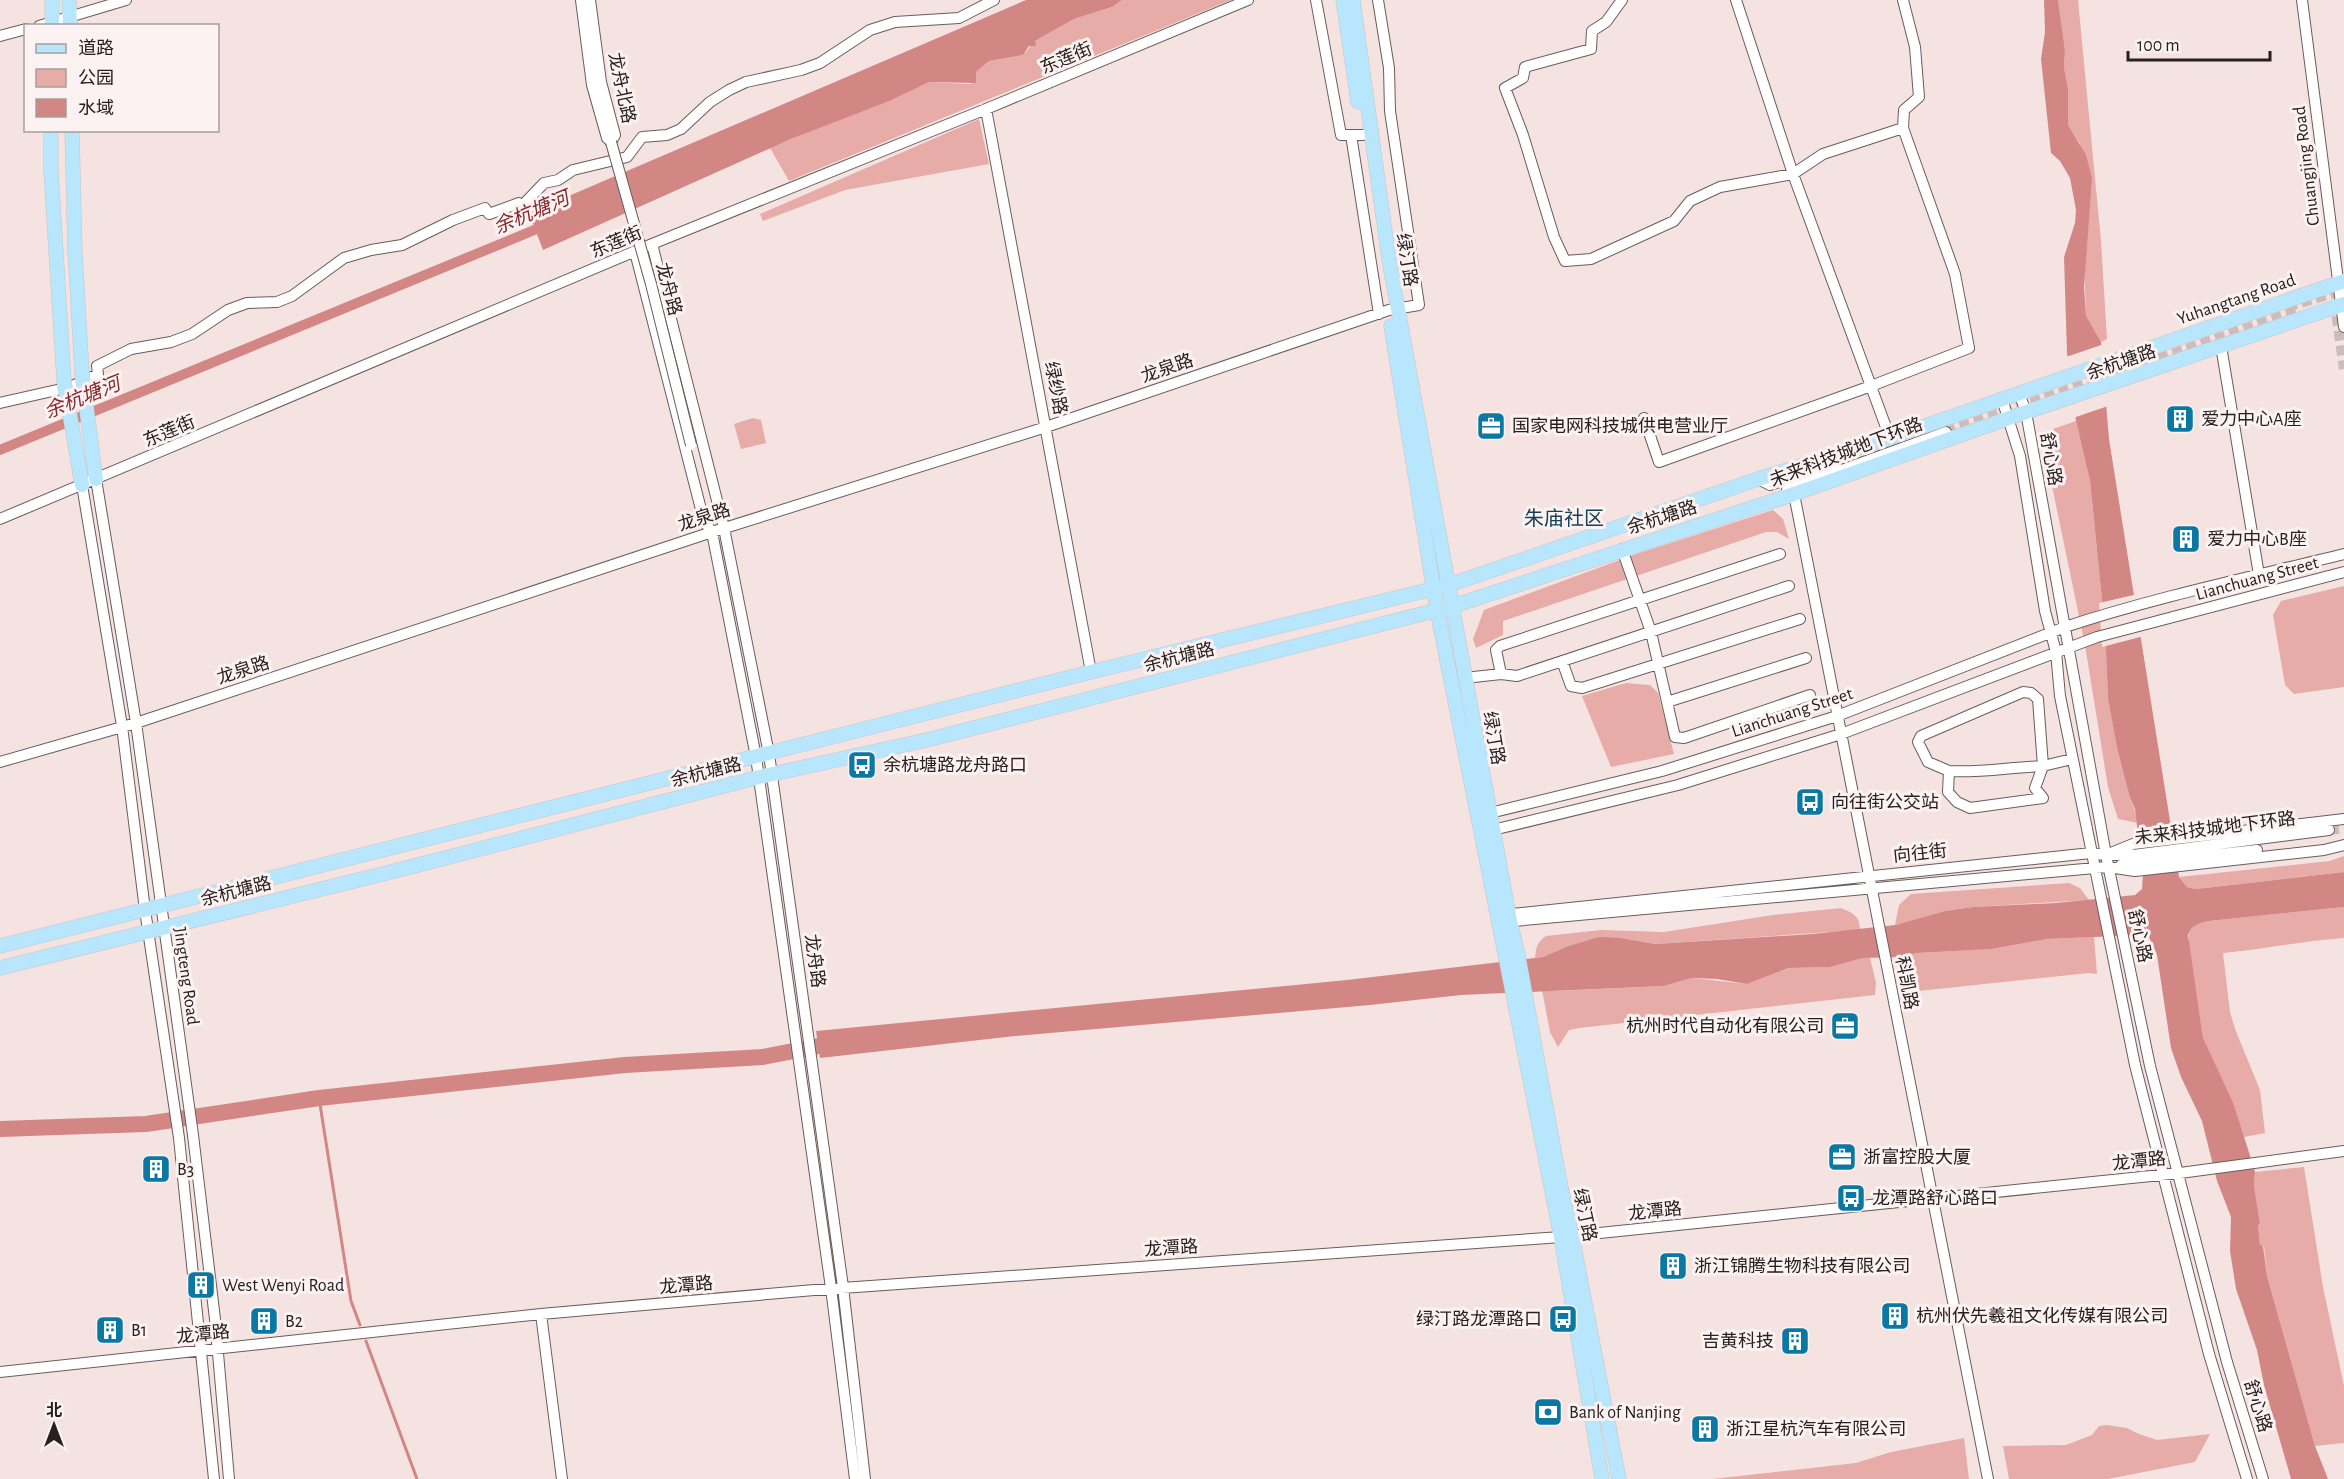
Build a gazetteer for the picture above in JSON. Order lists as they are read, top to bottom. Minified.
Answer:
{"streets":{"main road":["绿汀路","Yuhangtang Road","余杭塘路"],"street":["东莲街","龙舟北路","Chuangjing Road","龙舟路","龙泉路","绿纱路","未来科技城地下环路","舒心路","Lianchuang Street","向往街","Jingteng Road","科凯路","龙潭路"]},"crossings":[["东莲街","龙舟路"],["东莲街","绿纱路"],["东莲街","Jingteng Road"],["龙舟北路","龙舟路"],["Chuangjing Road","Yuhangtang Road"],["Chuangjing Road","余杭塘路"],["绿汀路","余杭塘路"],["绿汀路","龙泉路"],["绿汀路","Lianchuang Street"],["绿汀路","向往街"],["绿汀路","龙潭路"],["龙舟路","余杭塘路"],["龙舟路","龙泉路"],["龙舟路","龙潭路"],["Yuhangtang Road","余杭塘路"],["余杭塘路","绿纱路"],["余杭塘路","未来科技城地下环路"],["余杭塘路","舒心路"],["余杭塘路","Jingteng Road"],["余杭塘路","科凯路"],["龙泉路","绿纱路"],["龙泉路","Jingteng Road"],["未来科技城地下环路","舒心路"],["未来科技城地下环路","向往街"],["舒心路","Lianchuang Street"],["舒心路","向往街"],["舒心路","龙潭路"],["Lianchuang Street","科凯路"],["向往街","科凯路"],["Jingteng Road","龙潭路"],["科凯路","龙潭路"]],"districts":["朱庙社区"],"water":["余杭塘河"],"places":{"building":["爱力中心A座","爱力中心B座","B3","浙江锦腾生物科技有限公司","West Wenyi Road","杭州伏先羲祖文化传媒有限公司","B2","B1","吉黄科技","浙江星杭汽车有限公司"],"office":["国家电网科技城供电营业厅","杭州时代自动化有限公司","浙富控股大厦"],"bus stop":["余杭塘路龙舟路口","向往街公交站","龙潭路舒心路口","绿汀路龙潭路口"],"bank":["Bank of Nanjing"]},"legend":["道路","公园","水域"],"scale_bar":"100 m","north":"top"}
